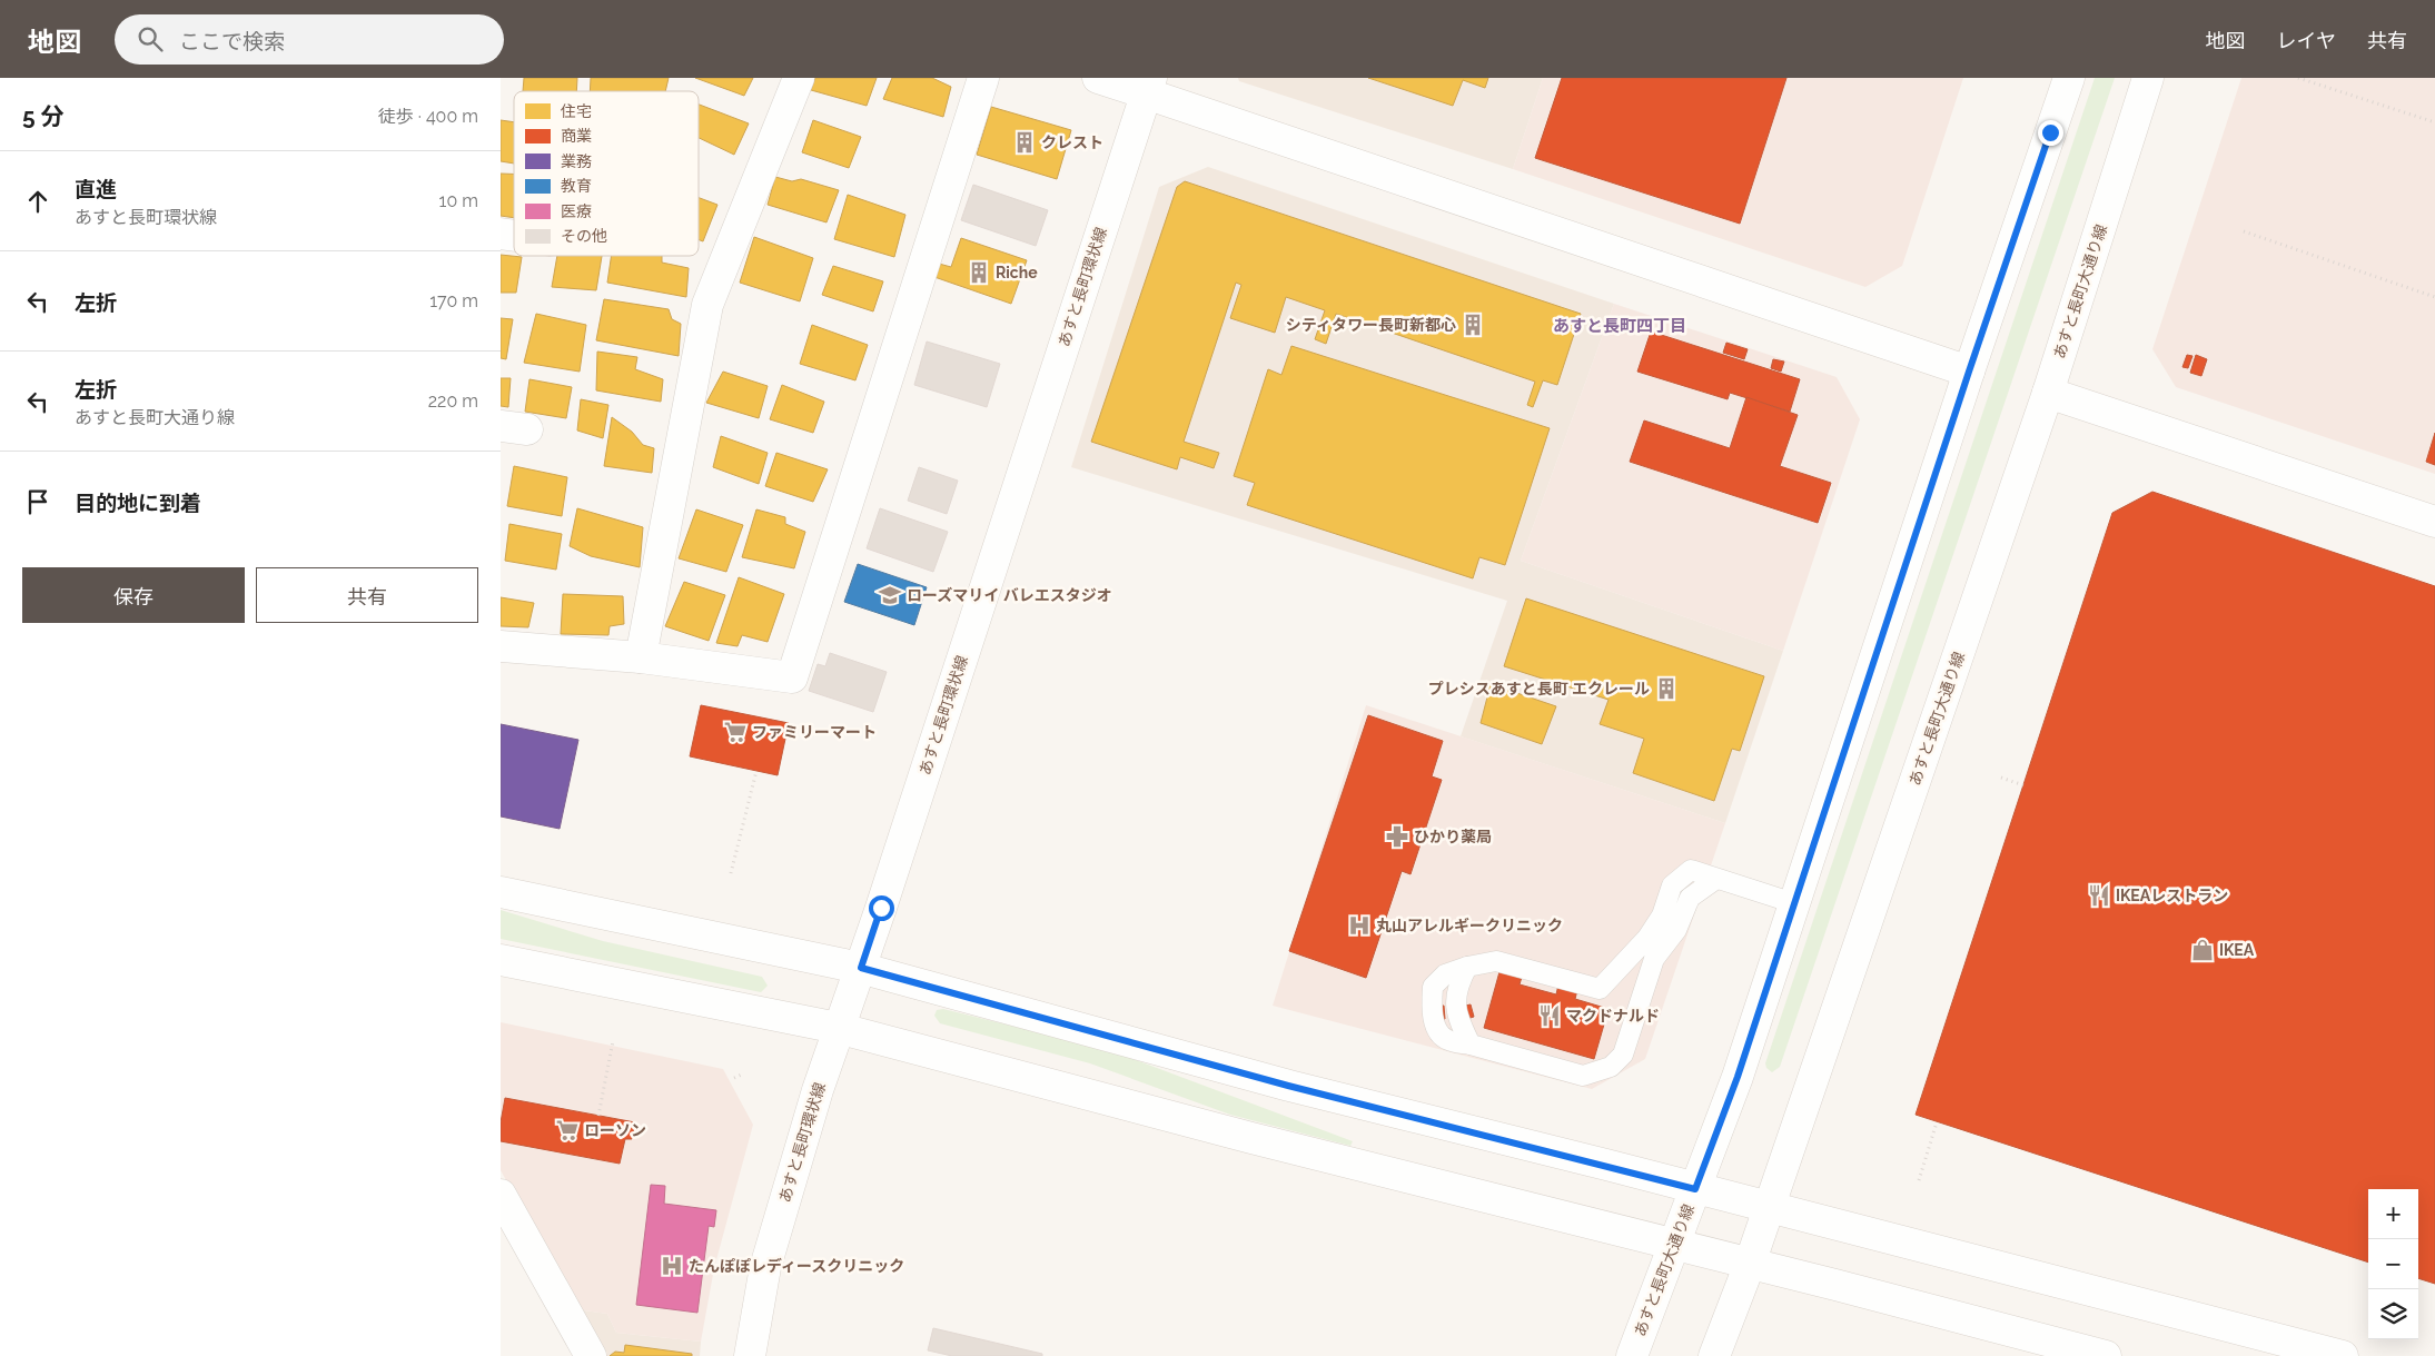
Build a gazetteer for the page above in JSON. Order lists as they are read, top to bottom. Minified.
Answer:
{"streets":{"street":["あすと長町環状線","あすと長町大通り線"]},"districts":["あすと長町四丁目"],"places":{"building":["クレスト","Riche","シティタワー長町新都心","プレシスあすと長町 エクレール"],"school or university":["ローズマリイ バレエスタジオ"],"supermarket":["ファミリーマート","ローソン"],"pharmacy":["ひかり薬局"],"restaurant":["IKEAレストラン","マクドナルド"],"hospital":["丸山アレルギークリニック","たんぽぽレディースクリニック"],"shop":["IKEA"]},"legend":["住宅","商業","業務","教育","医療","その他"],"page":{"header":"地図","search":"ここで検索","nav":["地図","レイヤ","共有"],"heading":["5 分","徒歩 · 400 m"],"list":[["直進","あすと長町環状線","10 m"],["左折","170 m"],["左折","あすと長町大通り線","220 m"],"目的地に到着"],"buttons":["保存","共有"],"map_buttons":["+","−"]}}
